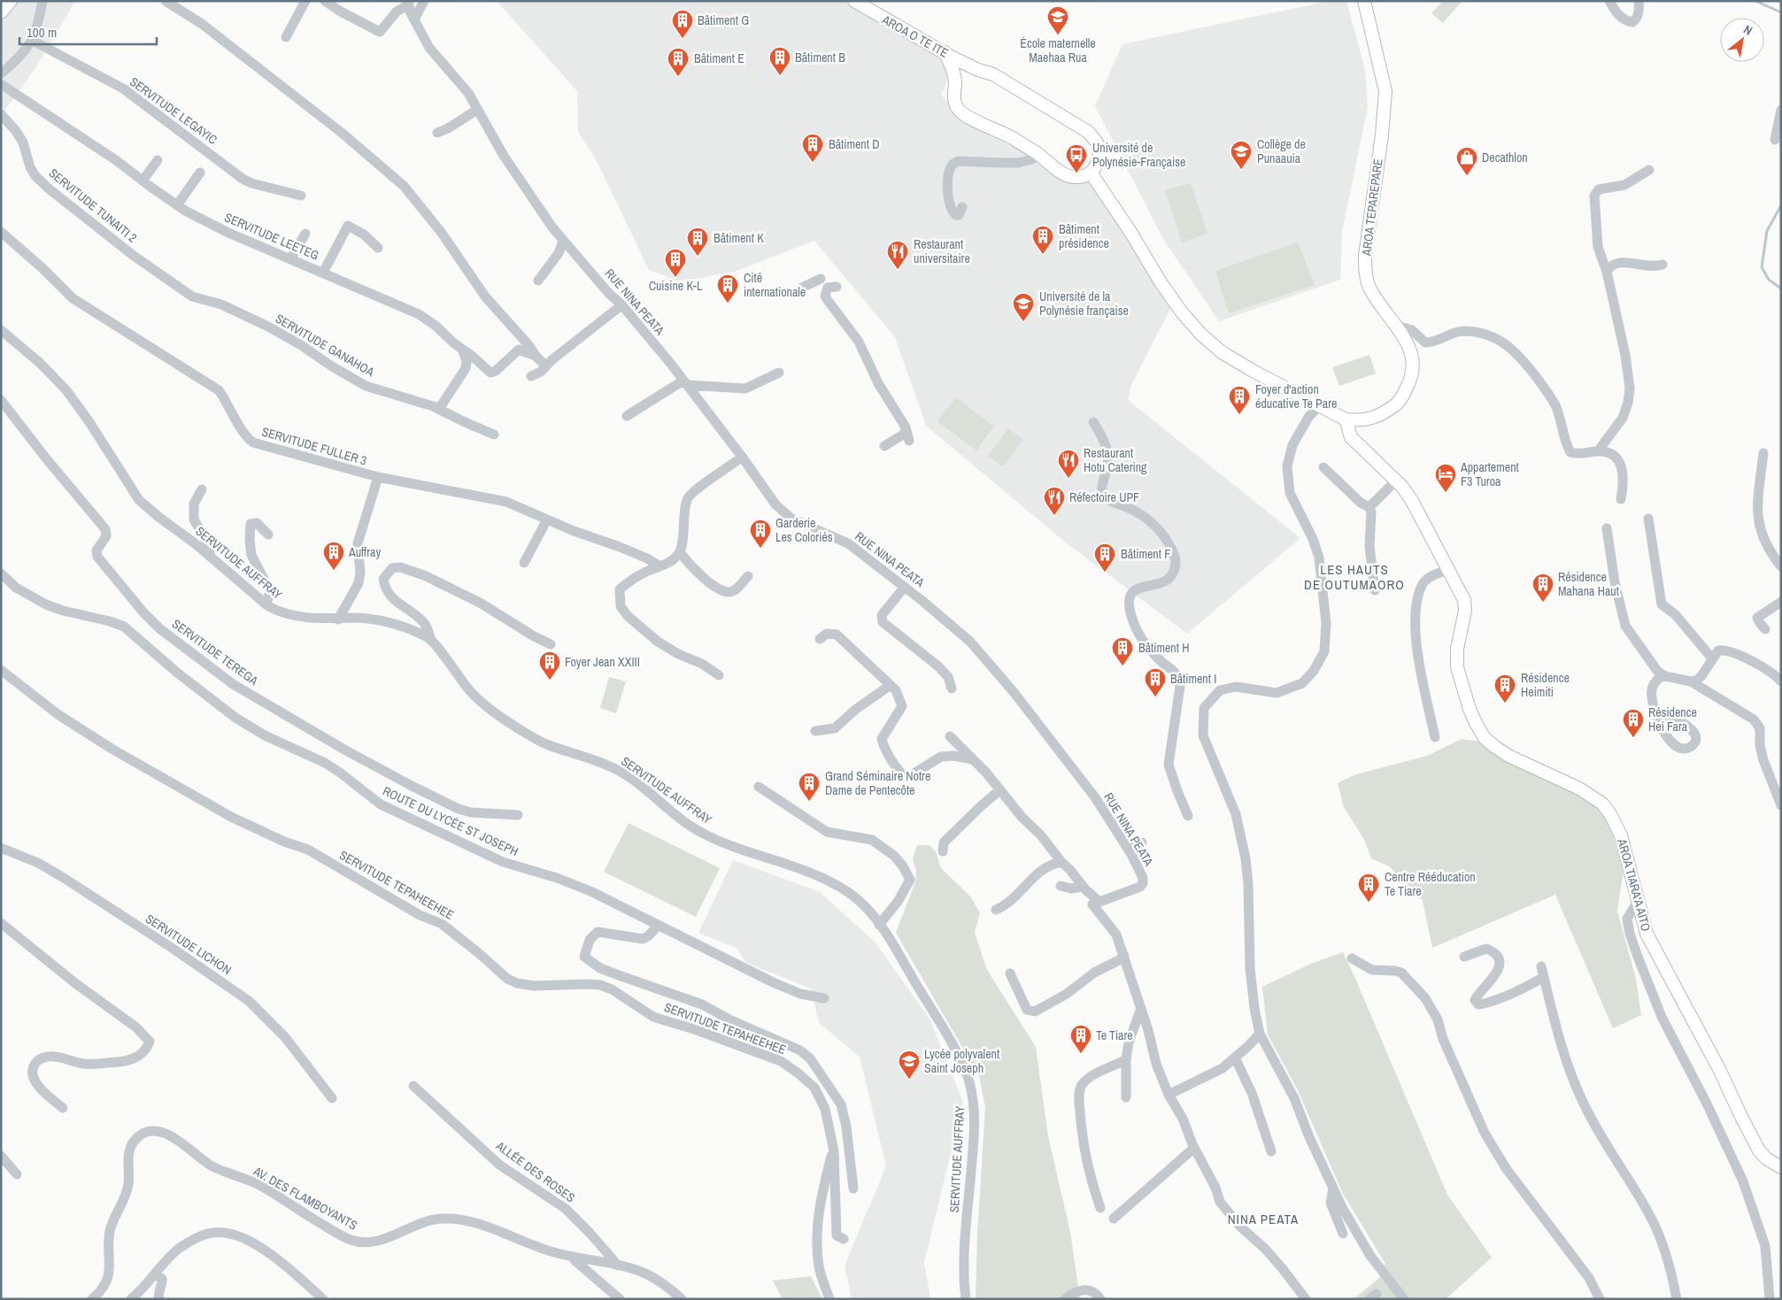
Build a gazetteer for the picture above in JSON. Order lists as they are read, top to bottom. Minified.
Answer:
{"streets":{"main road":["AROA O TE ITE","AROA TEPAREPARE","AROA TIARA'A AITO"],"street":["SERVITUDE LEGAYIC","SERVITUDE TUNAITI 2","SERVITUDE LEETEG","RUE NINA PEATA","SERVITUDE GANAHOA","SERVITUDE FULLER 3","SERVITUDE AUFFRAY","SERVITUDE TEREGA","ROUTE DU LYCÉE ST JOSEPH","SERVITUDE TEPAHEEHEE","SERVITUDE LICHON","ALLÉE DES ROSES","AV. DES FLAMBOYANTS"]},"crossings":[["AROA O TE ITE","AROA TEPAREPARE"],["SERVITUDE TUNAITI 2","SERVITUDE GANAHOA"],["AROA TEPAREPARE","AROA TIARA'A AITO"],["ALLÉE DES ROSES","AV. DES FLAMBOYANTS"]],"districts":["LES HAUTS DE OUTUMAORO","NINA PEATA"],"places":{"school or university":["École maternelle Maehaa Rua","Collège de Punaauia","Université de la Polynésie française","Lycée polyvalent Saint Joseph"],"building":["Bâtiment G","Bâtiment B","Bâtiment E","Bâtiment D","Bâtiment présidence","Bâtiment K","Cuisine K-L","Cité internationale","Foyer d'action éducative Te Pare","Garderie Les Coloriés","Auffray","Bâtiment F","Résidence Mahana Haut","Bâtiment H","Foyer Jean XXIII","Bâtiment I","Résidence Heimiti","Résidence Hei Fara","Grand Séminaire Notre Dame de Pentecôte","Centre Rééducation Te Tiare","Te Tiare"],"bus stop":["Université de Polynésie-Française"],"shop":["Decathlon"],"restaurant":["Restaurant universitaire","Restaurant Hotu Catering","Réfectoire UPF"],"hotel":["Appartement F3 Turoa"]},"scale_bar":"100 m","north":"top right"}
